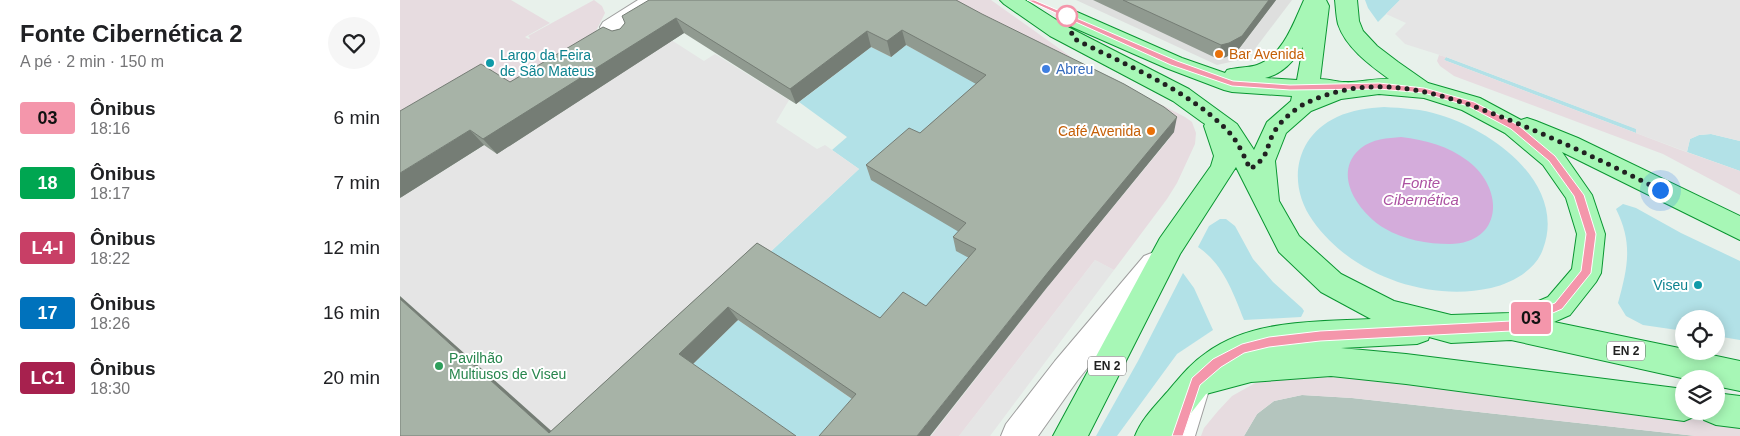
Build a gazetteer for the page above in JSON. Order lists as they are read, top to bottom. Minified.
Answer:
{"streets":{"main road":["EN 2"]},"water":["Fonte Cibernética"],"places":["Bar Avenida","Largo da Feira de São Mateus","Abreu","Café Avenida","Viseu","Pavilhão Multiusos de Viseu"],"lines":["bus line 03"],"page":{"heading":["Fonte Cibernética 2","A pé · 2 min · 150 m"],"on_map":"03","list":[{"mark":"03","name":"Ônibus","note":"18:16","value":"6 min"},{"mark":"18","name":"Ônibus","note":"18:17","value":"7 min"},{"mark":"L4-I","name":"Ônibus","note":"18:22","value":"12 min"},{"mark":"17","name":"Ônibus","note":"18:26","value":"16 min"},{"mark":"LC1","name":"Ônibus","note":"18:30","value":"20 min"}]}}
